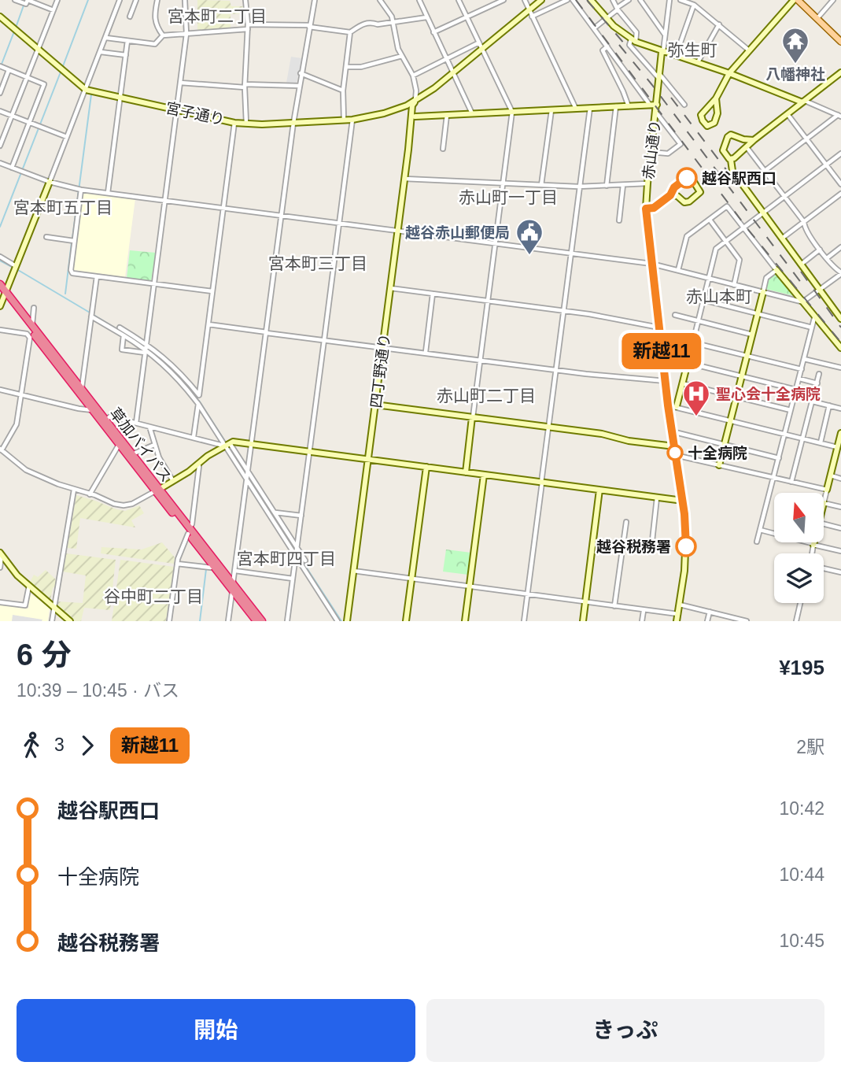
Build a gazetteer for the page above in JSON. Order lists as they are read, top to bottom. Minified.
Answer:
{"streets":{"highway":["草加バイパス"],"street":["宮子通り","赤山通り","四丁野通り"]},"crossings":[["宮子通り","四丁野通り"]],"districts":["宮本町二丁目","弥生町","赤山町一丁目","宮本町五丁目","宮本町三丁目","赤山本町","赤山町二丁目","宮本町四丁目","谷中町二丁目"],"places":{"temple":["八幡神社"],"other":["越谷駅西口","十全病院","越谷税務署"],"public building":["越谷赤山郵便局"],"hospital":["聖心会十全病院"]},"lines":["bus line 新越11"],"north":"top","page":{"on_map":"新越11","heading":["6 分","10:39 – 10:45 · バス","¥195"],"legs":["3","新越11","2駅"],"list":[{"name":"越谷駅西口","value":"10:42"},{"name":"十全病院","value":"10:44"},{"name":"越谷税務署","value":"10:45"}],"buttons":["開始","きっぷ"]}}
